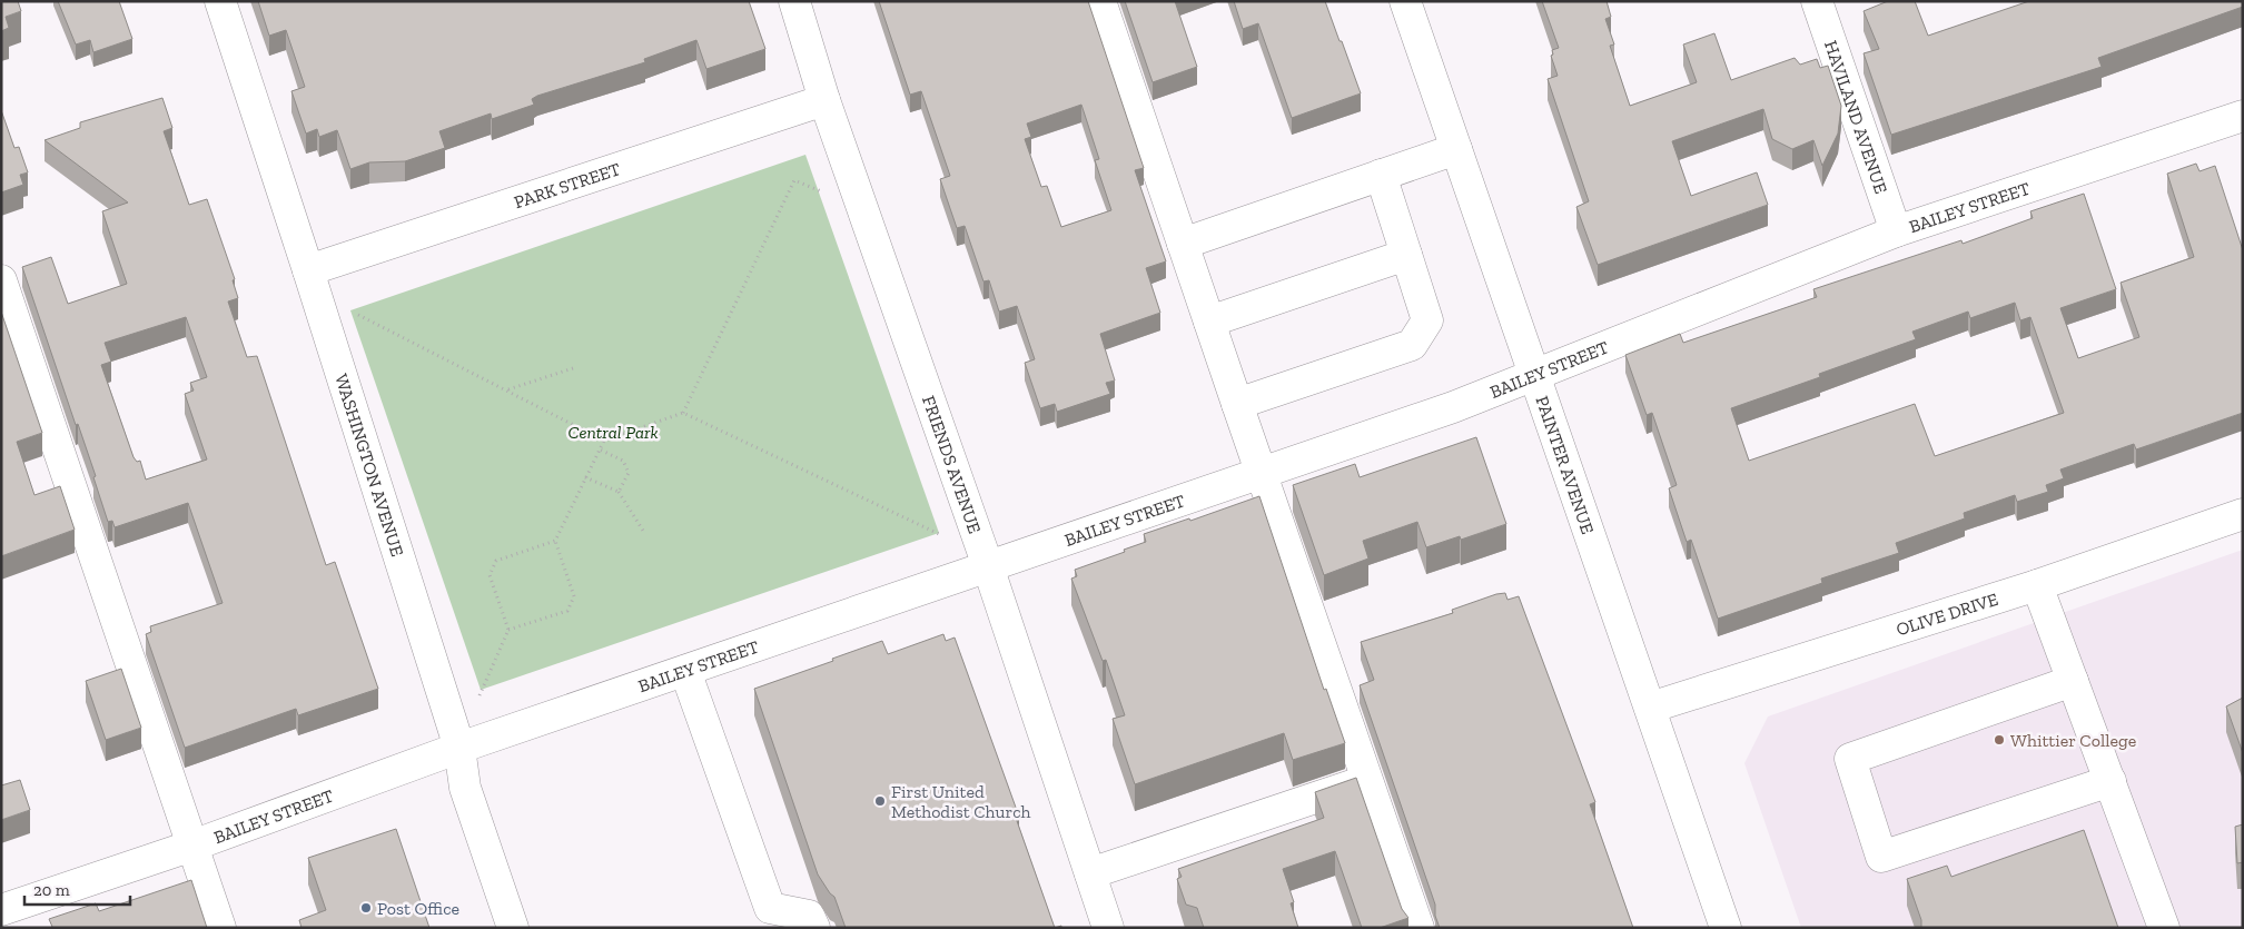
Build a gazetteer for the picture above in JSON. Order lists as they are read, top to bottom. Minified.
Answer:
{"streets":{"street":["HAVILAND AVENUE","PARK STREET","BAILEY STREET","WASHINGTON AVENUE","FRIENDS AVENUE","PAINTER AVENUE","OLIVE DRIVE"]},"crossings":[["HAVILAND AVENUE","BAILEY STREET"],["PARK STREET","WASHINGTON AVENUE"],["PARK STREET","FRIENDS AVENUE"],["BAILEY STREET","WASHINGTON AVENUE"],["BAILEY STREET","FRIENDS AVENUE"],["BAILEY STREET","PAINTER AVENUE"],["PAINTER AVENUE","OLIVE DRIVE"]],"parks":["Central Park"],"places":["Whittier College","First United Methodist Church","Post Office"],"scale_bar":"20 m"}
